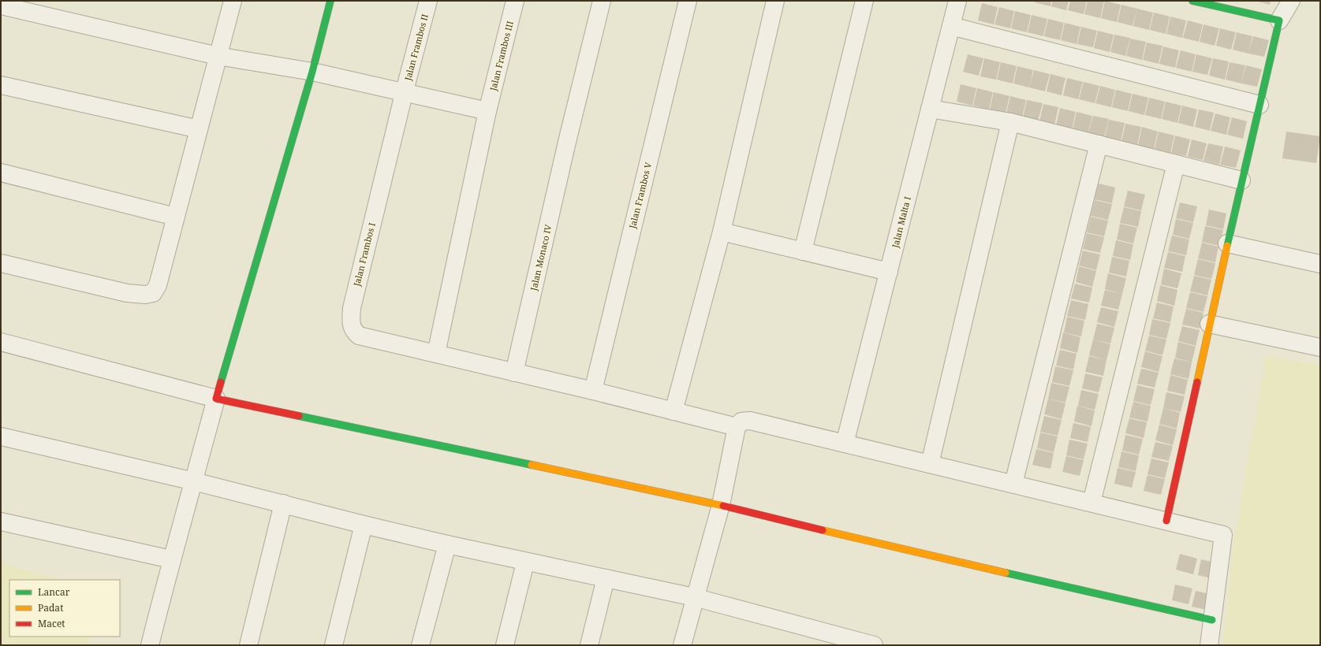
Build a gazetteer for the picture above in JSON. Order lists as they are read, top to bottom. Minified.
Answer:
{"streets":{"street":["Jalan Frambos II","Jalan Frambos III","Jalan Frambos V","Jalan Malta I","Jalan Frambos I","Jalan Monaco IV"]},"crossings":[["Jalan Frambos II","Jalan Frambos I"],["Jalan Frambos III","Jalan Frambos I"],["Jalan Frambos V","Jalan Frambos I"],["Jalan Frambos I","Jalan Monaco IV"]],"legend":["Lancar","Padat","Macet"]}
